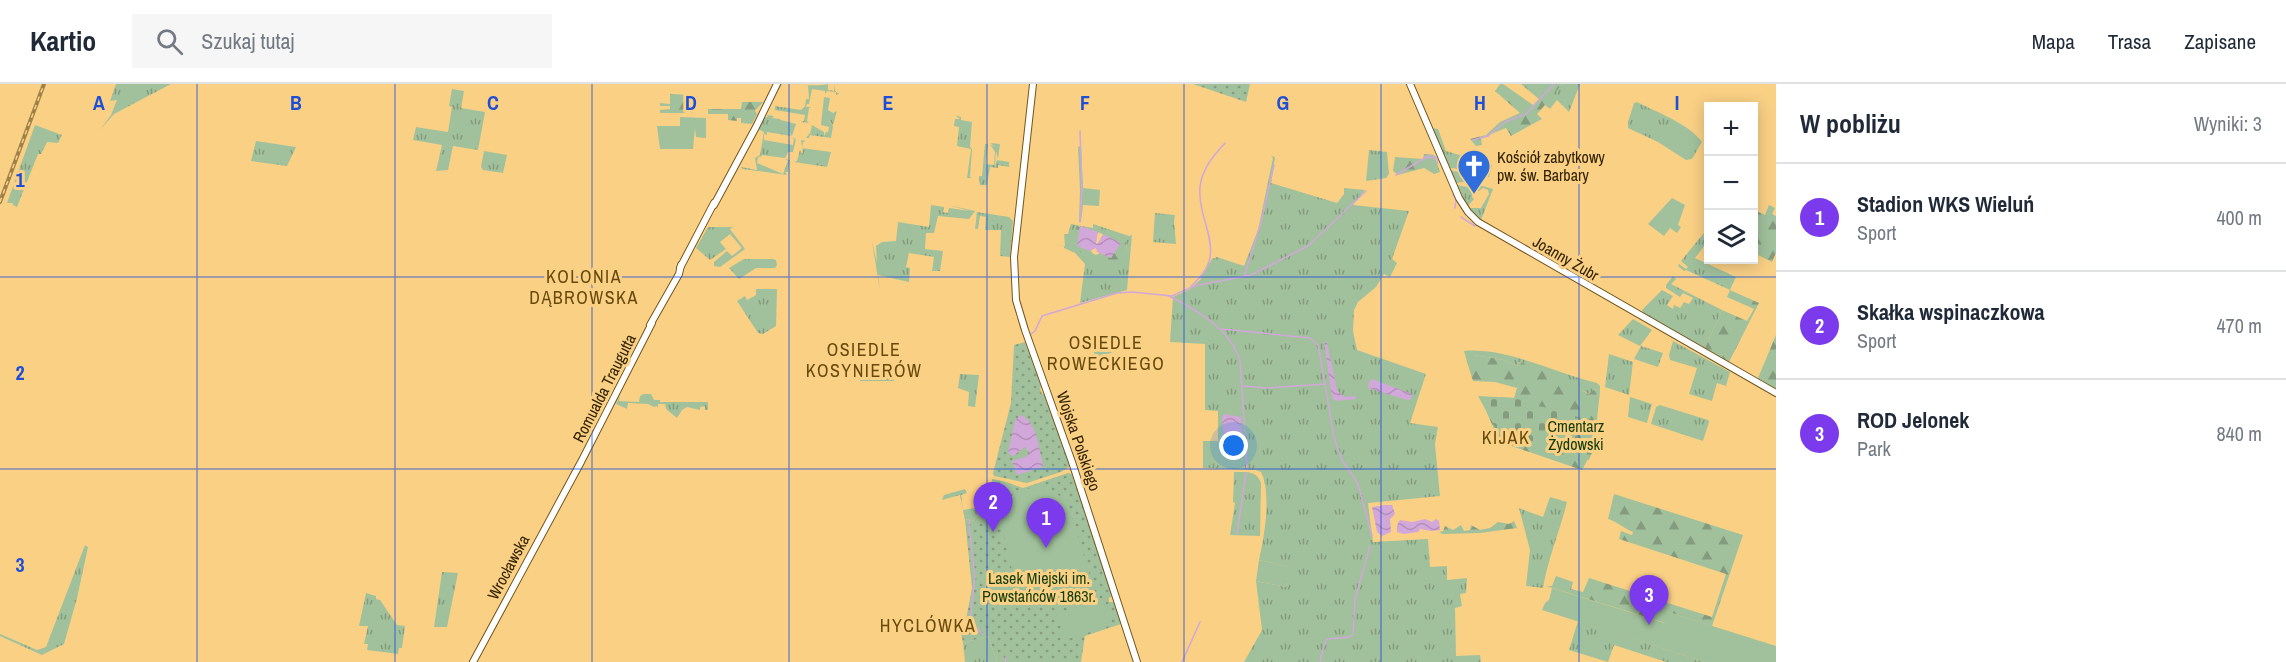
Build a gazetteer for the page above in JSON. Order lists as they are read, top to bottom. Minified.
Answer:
{"streets":{"street":["Joanny Żubr","Romualda Traugutta","Wojska Polskiego","Wrocławska"]},"crossings":[["Romualda Traugutta","Wrocławska"]],"districts":["KOLONIA DĄBROWSKA","OSIEDLE ROWECKIEGO","OSIEDLE KOSYNIERÓW","KIJAK","HYCLÓWKA"],"parks":["Cmentarz Żydowski","Lasek Miejski im. Powstańców 1863r."],"places":{"church":["Kościół zabytkowy pw. św. Barbary"]},"page":{"header":"Kartio","search":"Szukaj tutaj","nav":["Mapa","Trasa","Zapisane"],"heading":["W pobliżu","Wyniki: 3"],"map_buttons":["+","−"],"list":[{"mark":"1","name":"Stadion WKS Wieluń","note":"Sport","value":"400 m"},{"mark":"2","name":"Skałka wspinaczkowa","note":"Sport","value":"470 m"},{"mark":"3","name":"ROD Jelonek","note":"Park","value":"840 m"}],"pins":["2","1","3"]},"grid":{"columns":["A","B","C","D","E","F","G","H","I"],"rows":["1","2","3"]}}
